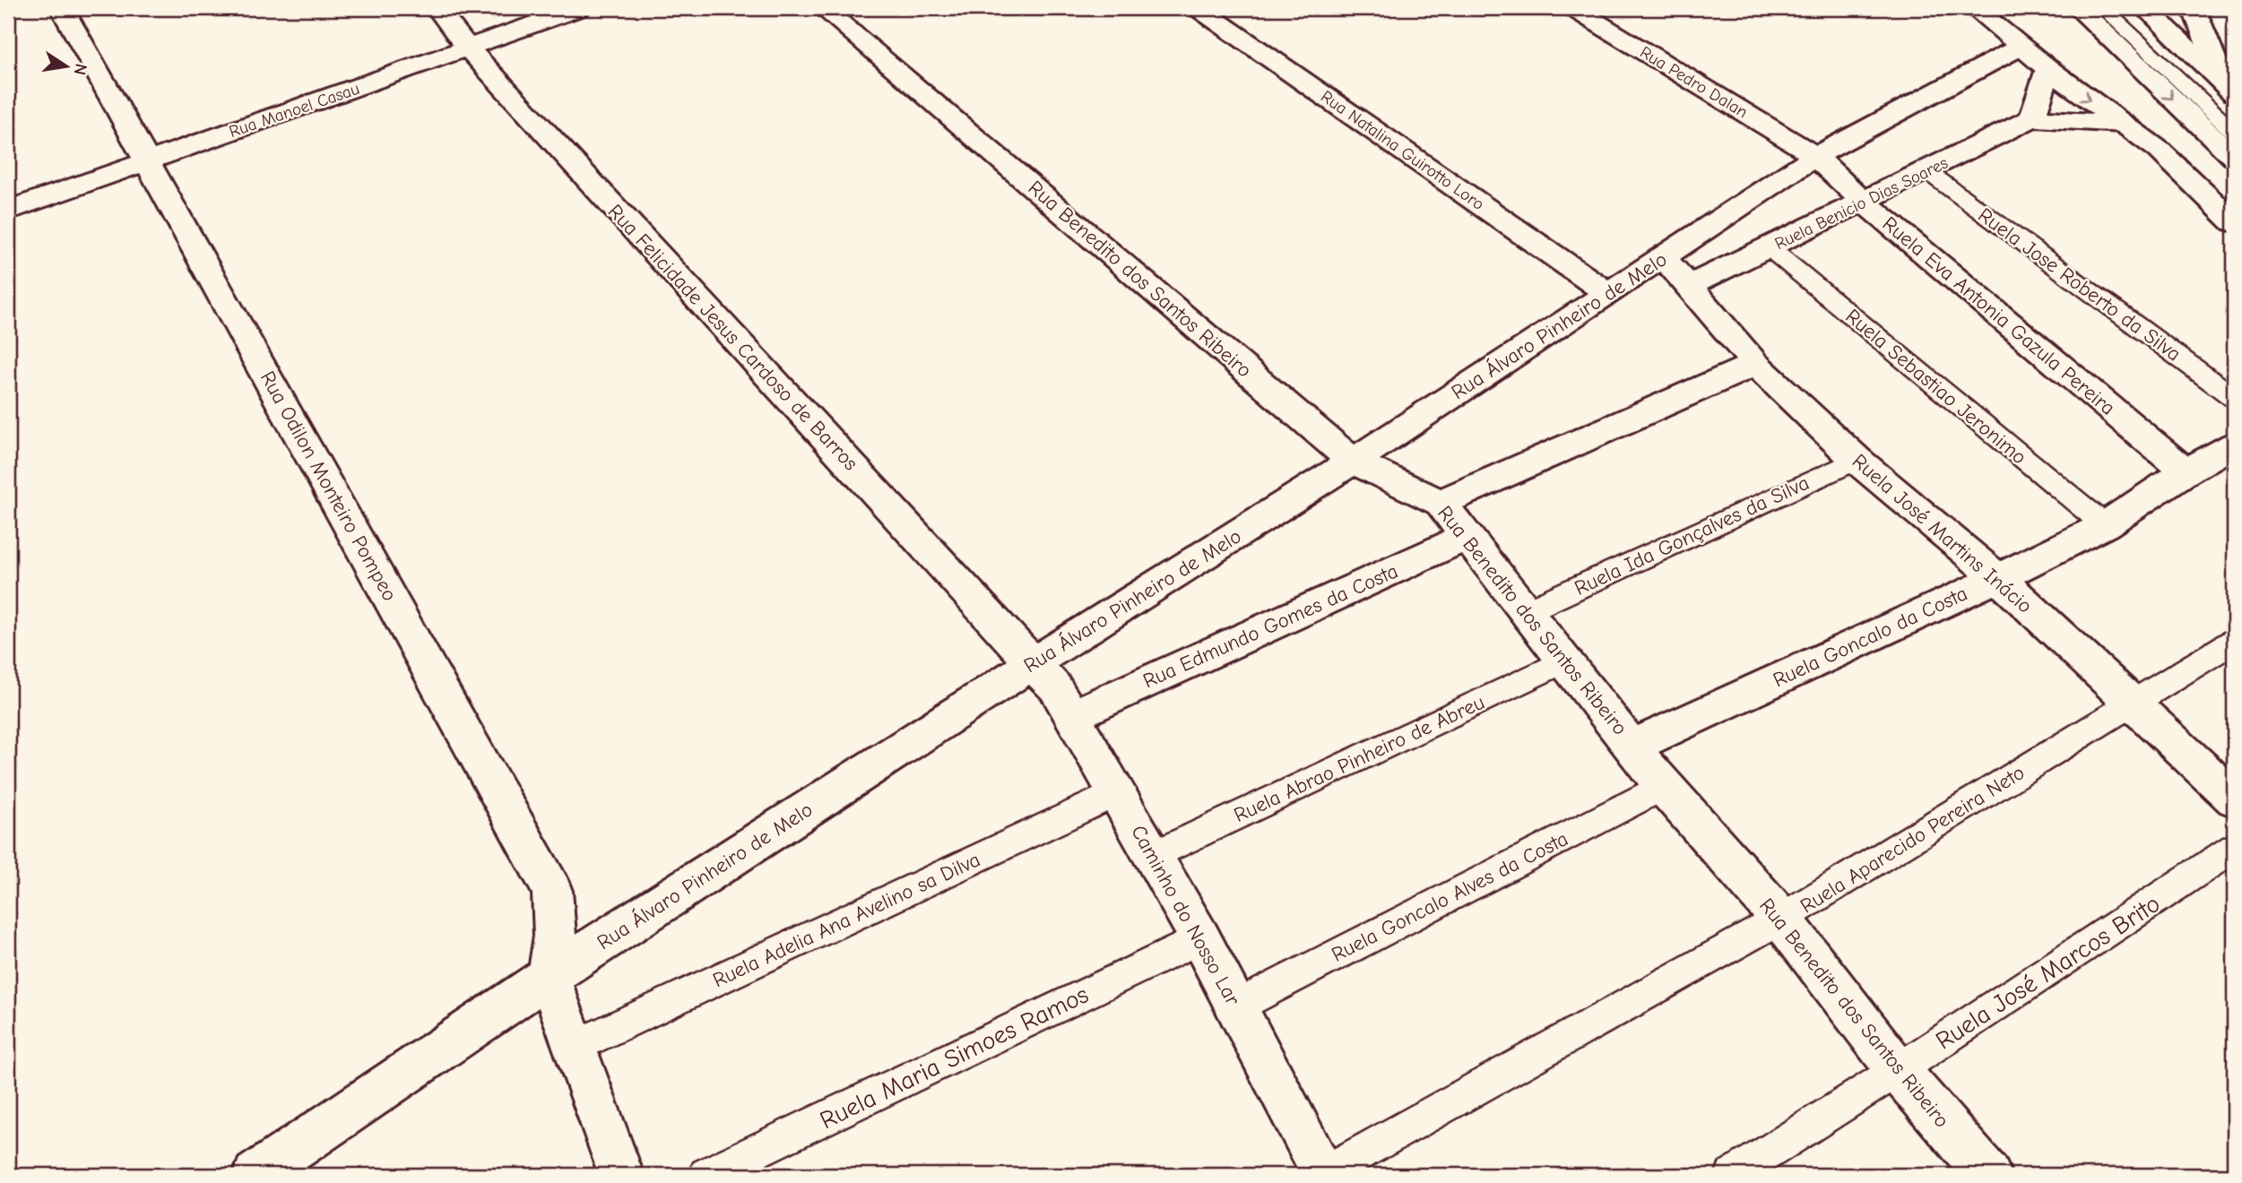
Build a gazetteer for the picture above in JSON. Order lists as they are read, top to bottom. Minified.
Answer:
{"streets":{"street":["Rua Pedro Dalan","Rua Manoel Casau","Rua Natalina Guirotto Loro","Ruela Benicio Dias Soares","Rua Benedito dos Santos Ribeiro","Ruela Eva Antonia Gazula Pereira","Rua Álvaro Pinheiro de Melo","Rua Felicidade Jesus Cardoso de Barros","Rua Odilon Monteiro Pompeo","Ruela José Martins Inácio","Rua Edmundo Gomes da Costa","Ruela Goncalo da Costa","Caminho do Nosso Lar"],"lane":["Ruela Jose Roberto da Silva","Ruela Sebastiao Jeronimo","Ruela Ida Gonçalves da Silva","Ruela Abrao Pinheiro de Abreu","Ruela Aparecido Pereira Neto","Ruela Goncalo Alves da Costa","Ruela Adelia Ana Avelino sa Dilva","Ruela José Marcos Brito","Ruela Maria Simoes Ramos"]},"crossings":[["Rua Pedro Dalan","Ruela Eva Antonia Gazula Pereira"],["Rua Pedro Dalan","Rua Álvaro Pinheiro de Melo"],["Rua Manoel Casau","Rua Felicidade Jesus Cardoso de Barros"],["Rua Manoel Casau","Rua Odilon Monteiro Pompeo"],["Rua Natalina Guirotto Loro","Rua Álvaro Pinheiro de Melo"],["Ruela Benicio Dias Soares","Ruela Jose Roberto da Silva"],["Ruela Benicio Dias Soares","Ruela Eva Antonia Gazula Pereira"],["Ruela Benicio Dias Soares","Ruela Sebastiao Jeronimo"],["Ruela Benicio Dias Soares","Ruela José Martins Inácio"],["Rua Benedito dos Santos Ribeiro","Rua Álvaro Pinheiro de Melo"],["Rua Benedito dos Santos Ribeiro","Ruela Ida Gonçalves da Silva"],["Rua Benedito dos Santos Ribeiro","Rua Edmundo Gomes da Costa"],["Rua Benedito dos Santos Ribeiro","Ruela Goncalo da Costa"],["Rua Benedito dos Santos Ribeiro","Ruela Abrao Pinheiro de Abreu"],["Rua Benedito dos Santos Ribeiro","Ruela Aparecido Pereira Neto"],["Rua Benedito dos Santos Ribeiro","Ruela Goncalo Alves da Costa"],["Rua Benedito dos Santos Ribeiro","Ruela José Marcos Brito"],["Ruela Eva Antonia Gazula Pereira","Rua Álvaro Pinheiro de Melo"],["Ruela Eva Antonia Gazula Pereira","Ruela Goncalo da Costa"],["Rua Álvaro Pinheiro de Melo","Rua Felicidade Jesus Cardoso de Barros"],["Rua Álvaro Pinheiro de Melo","Rua Odilon Monteiro Pompeo"],["Rua Álvaro Pinheiro de Melo","Ruela José Martins Inácio"],["Rua Álvaro Pinheiro de Melo","Caminho do Nosso Lar"],["Rua Felicidade Jesus Cardoso de Barros","Caminho do Nosso Lar"],["Ruela Sebastiao Jeronimo","Ruela Goncalo da Costa"],["Ruela José Martins Inácio","Ruela Ida Gonçalves da Silva"],["Ruela José Martins Inácio","Ruela Goncalo da Costa"],["Ruela José Martins Inácio","Ruela Aparecido Pereira Neto"],["Rua Edmundo Gomes da Costa","Caminho do Nosso Lar"],["Ruela Abrao Pinheiro de Abreu","Caminho do Nosso Lar"],["Ruela Aparecido Pereira Neto","Caminho do Nosso Lar"],["Ruela Goncalo Alves da Costa","Caminho do Nosso Lar"],["Caminho do Nosso Lar","Ruela Adelia Ana Avelino sa Dilva"],["Caminho do Nosso Lar","Ruela Maria Simoes Ramos"]],"north":"right"}
